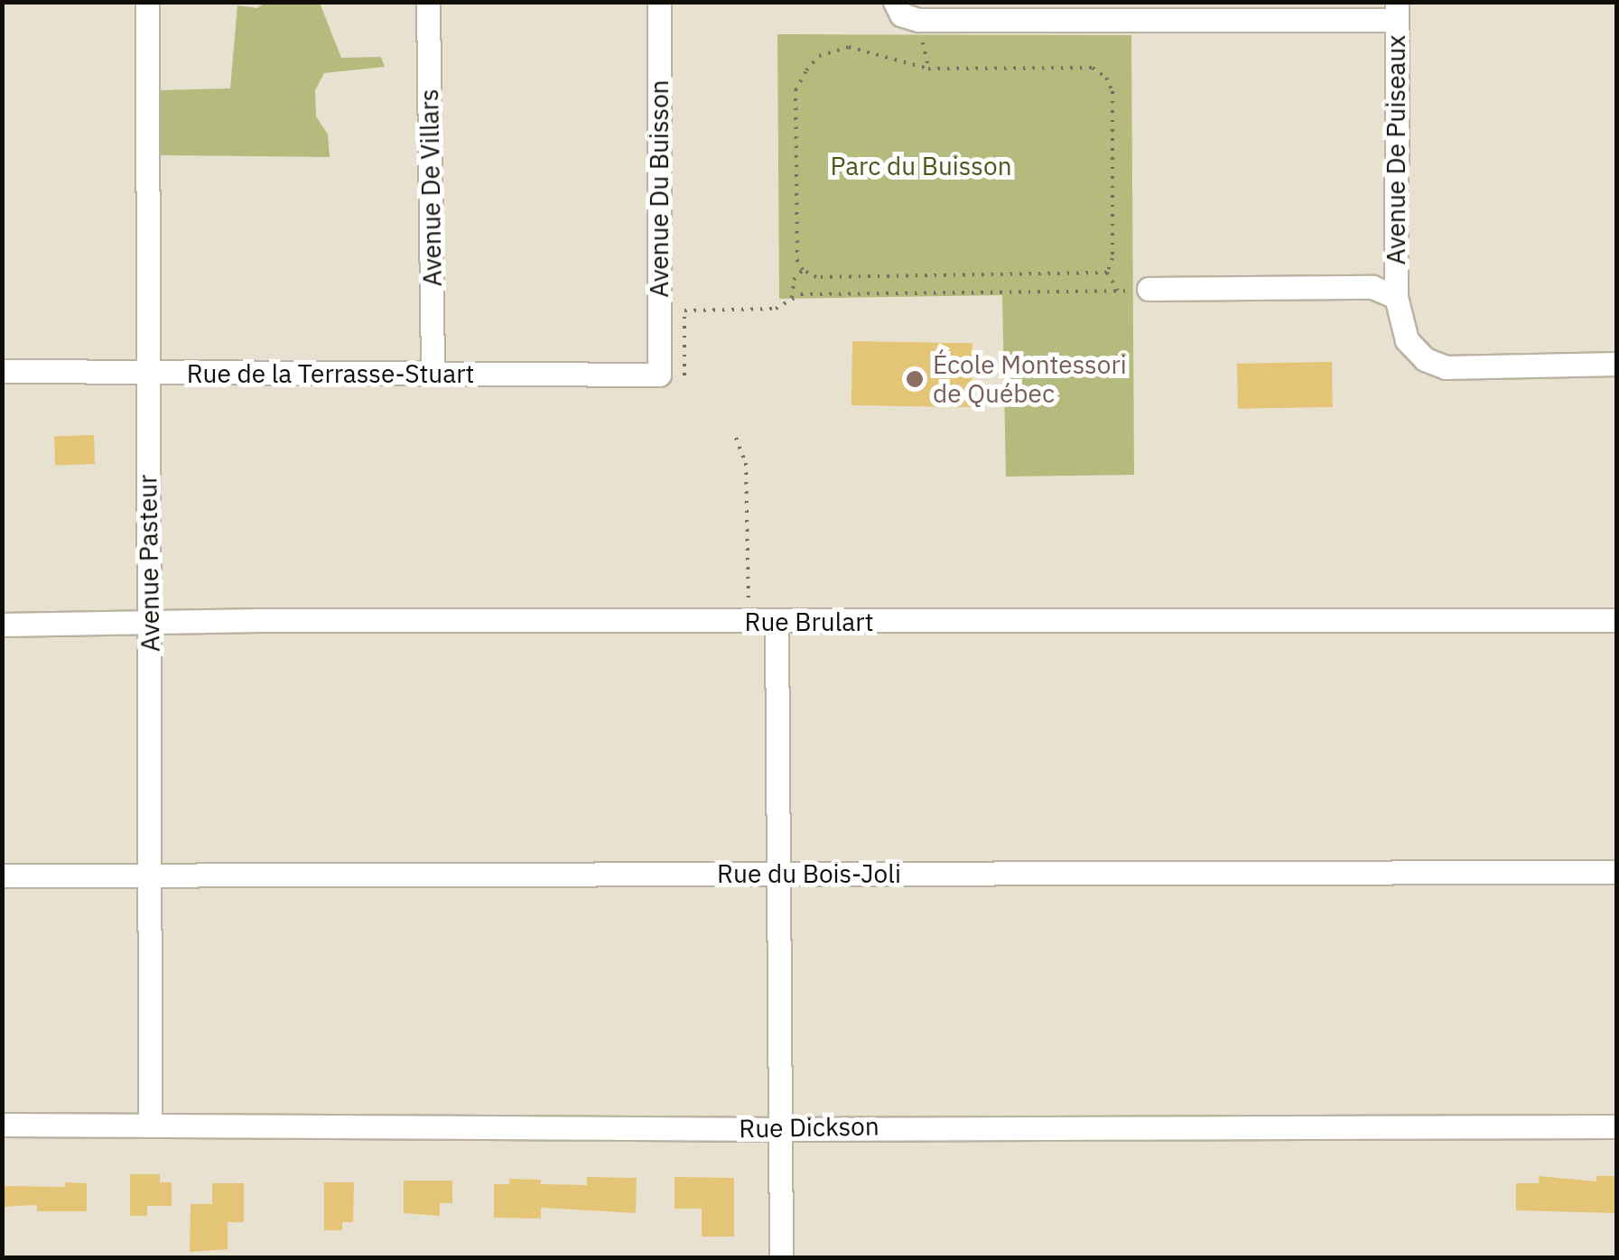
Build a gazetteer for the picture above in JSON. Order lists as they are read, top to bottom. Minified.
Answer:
{"streets":{"street":["Avenue De Puiseaux","Avenue De Villars","Avenue Du Buisson","Rue de la Terrasse-Stuart","Avenue Pasteur","Rue Brulart","Rue du Bois-Joli","Rue Dickson"]},"crossings":[["Avenue De Villars","Rue de la Terrasse-Stuart"],["Avenue Du Buisson","Rue de la Terrasse-Stuart"],["Rue de la Terrasse-Stuart","Avenue Pasteur"],["Avenue Pasteur","Rue Brulart"],["Avenue Pasteur","Rue du Bois-Joli"],["Avenue Pasteur","Rue Dickson"]],"parks":["Parc du Buisson"],"places":["École Montessori de Québec"]}
